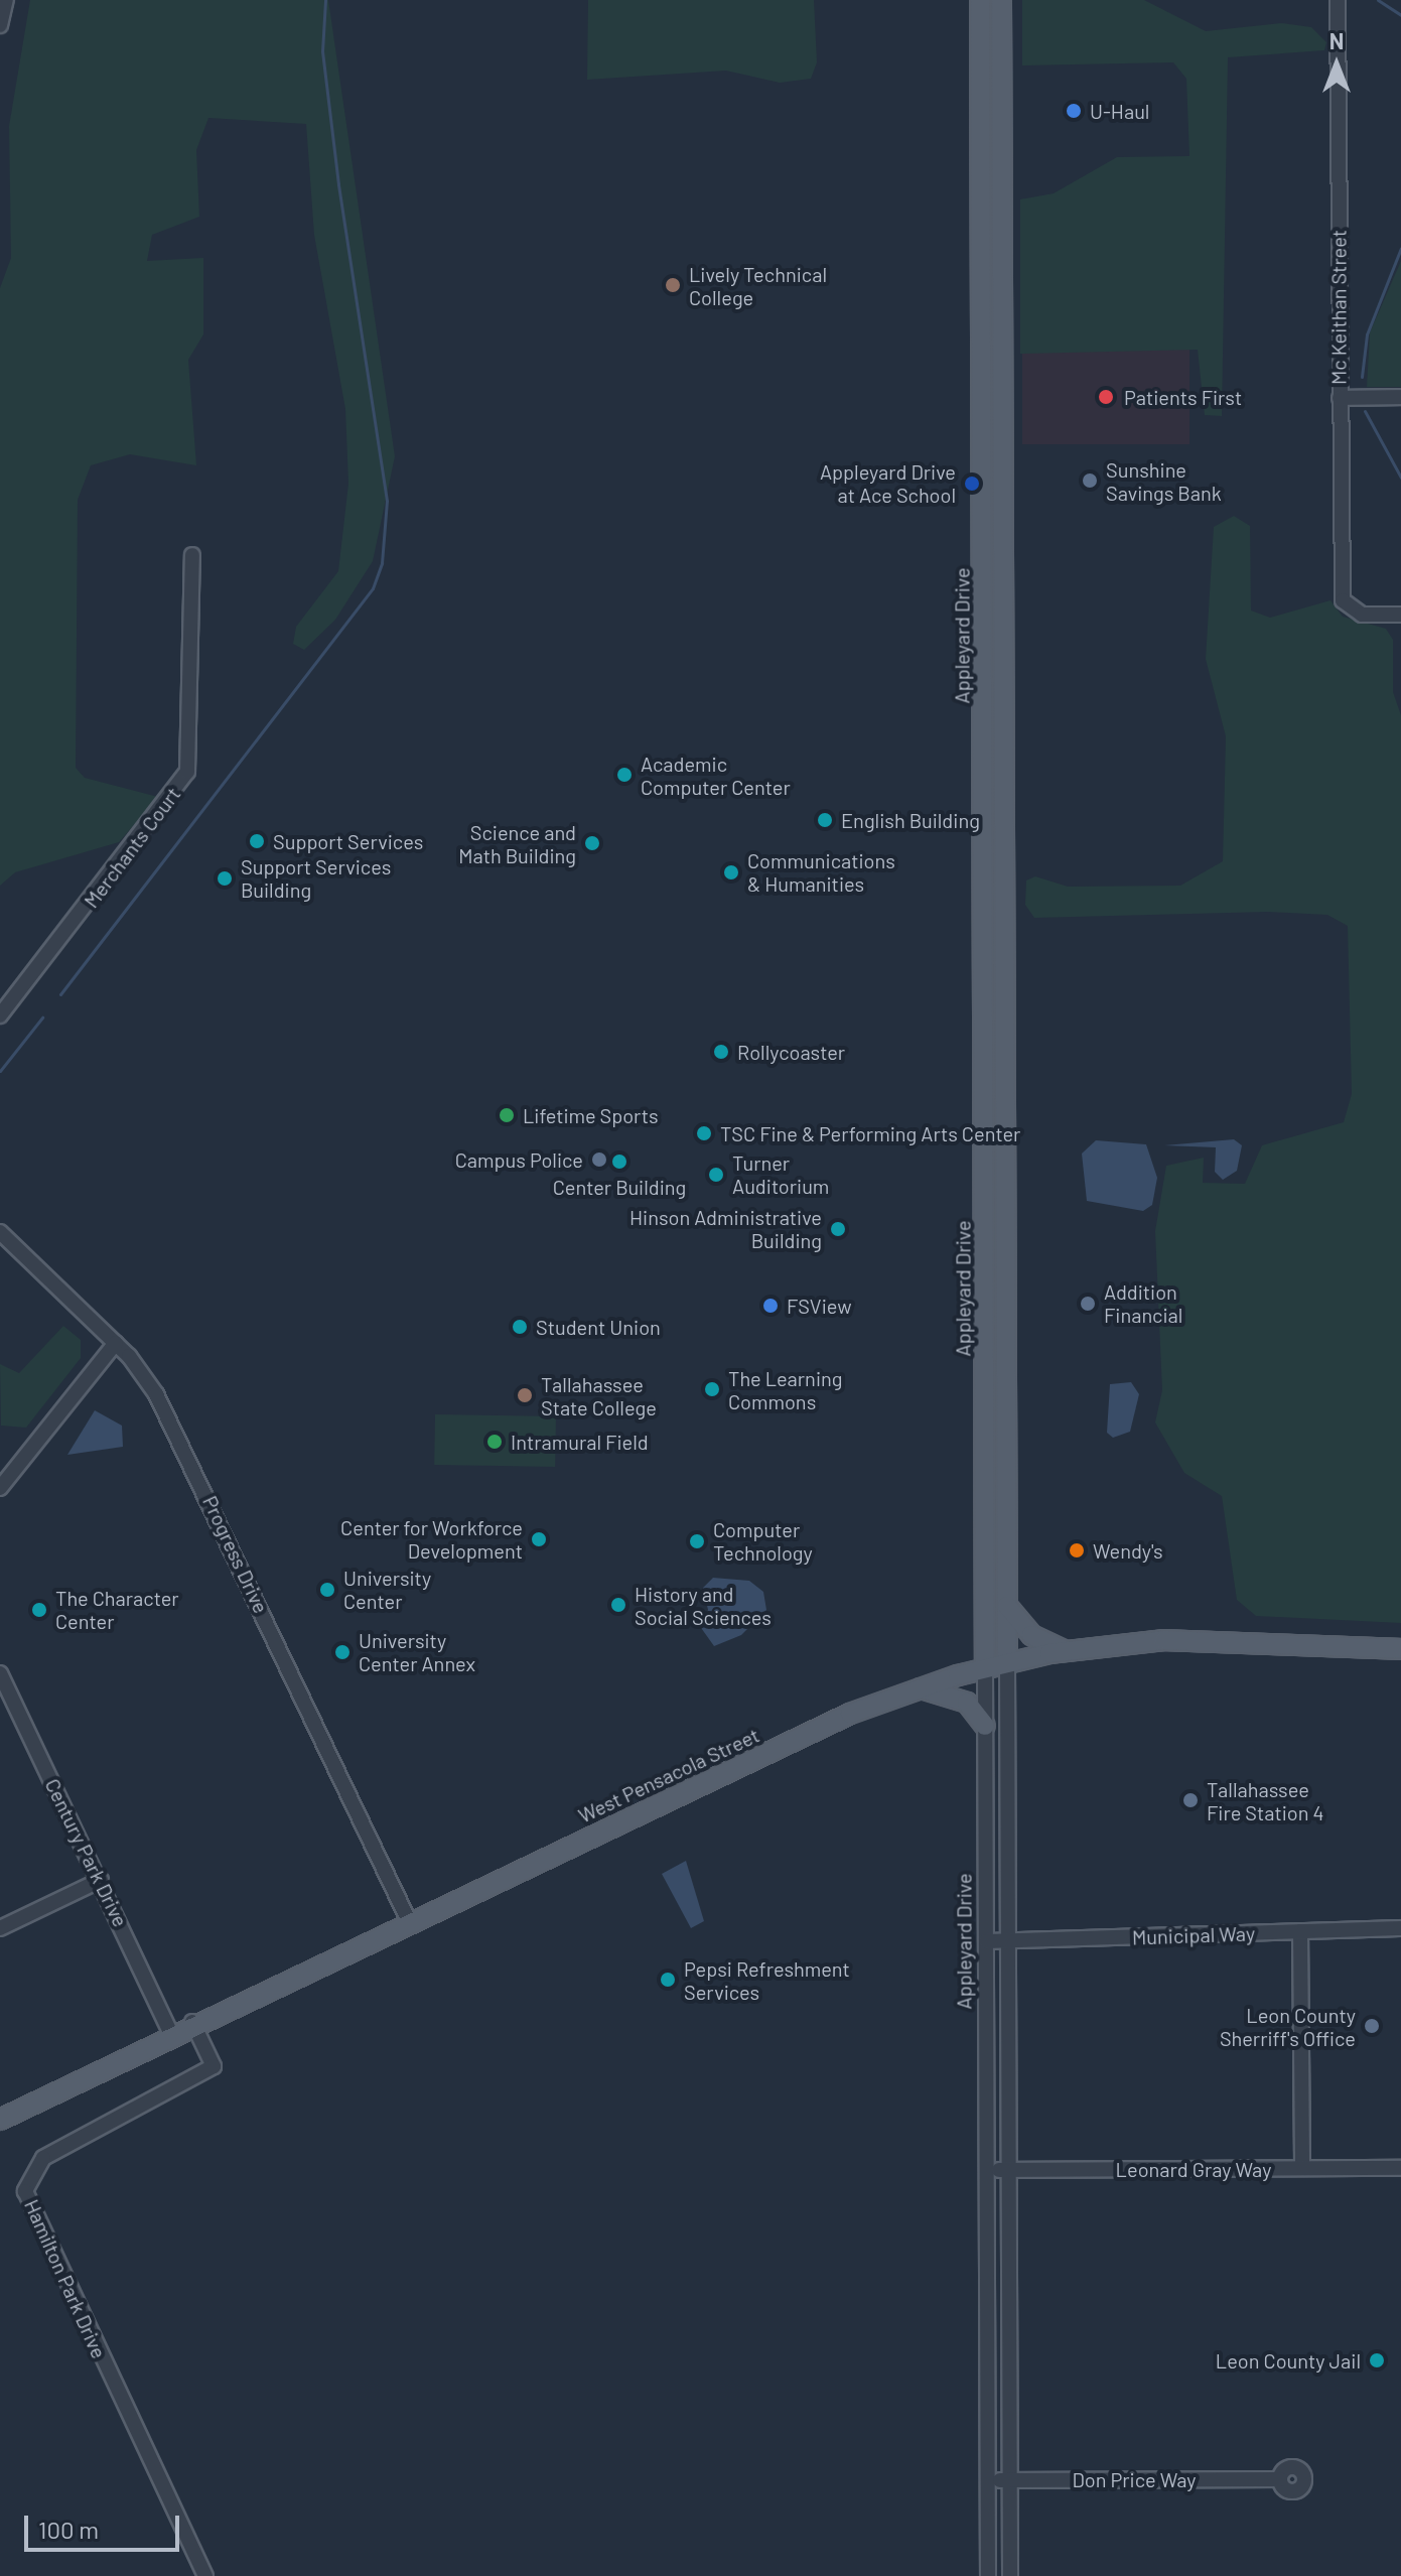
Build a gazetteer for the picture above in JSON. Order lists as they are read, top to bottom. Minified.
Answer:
{"streets":{"main road":["Appleyard Drive","West Pensacola Street"],"street":["Mc Keithan Street","Merchants Court","Progress Drive","Century Park Drive","Municipal Way","Leonard Gray Way","Hamilton Park Drive","Don Price Way"]},"crossings":[["Appleyard Drive","West Pensacola Street"],["Appleyard Drive","Municipal Way"],["Appleyard Drive","Leonard Gray Way"],["Appleyard Drive","Don Price Way"],["Progress Drive","West Pensacola Street"],["West Pensacola Street","Century Park Drive"],["West Pensacola Street","Hamilton Park Drive"]],"places":["U-Haul","Lively Technical College","Patients First","Sunshine Savings Bank","Appleyard Drive at Ace School","Academic Computer Center","English Building","Support Services","Science and Math Building","Communications & Humanities","Support Services Building","Rollycoaster","Lifetime Sports","TSC Fine & Performing Arts Center","Campus Police","Center Building","Turner Auditorium","Hinson Administrative Building","Addition Financial","FSView","Student Union","The Learning Commons","Tallahassee State College","Intramural Field","Center for Workforce Development","Computer Technology","Wendy's","University Center","History and Social Sciences","The Character Center","University Center Annex","Tallahassee Fire Station 4","Pepsi Refreshment Services","Leon County Sherriff's Office","Leon County Jail"],"scale_bar":"100 m","north":"top"}
